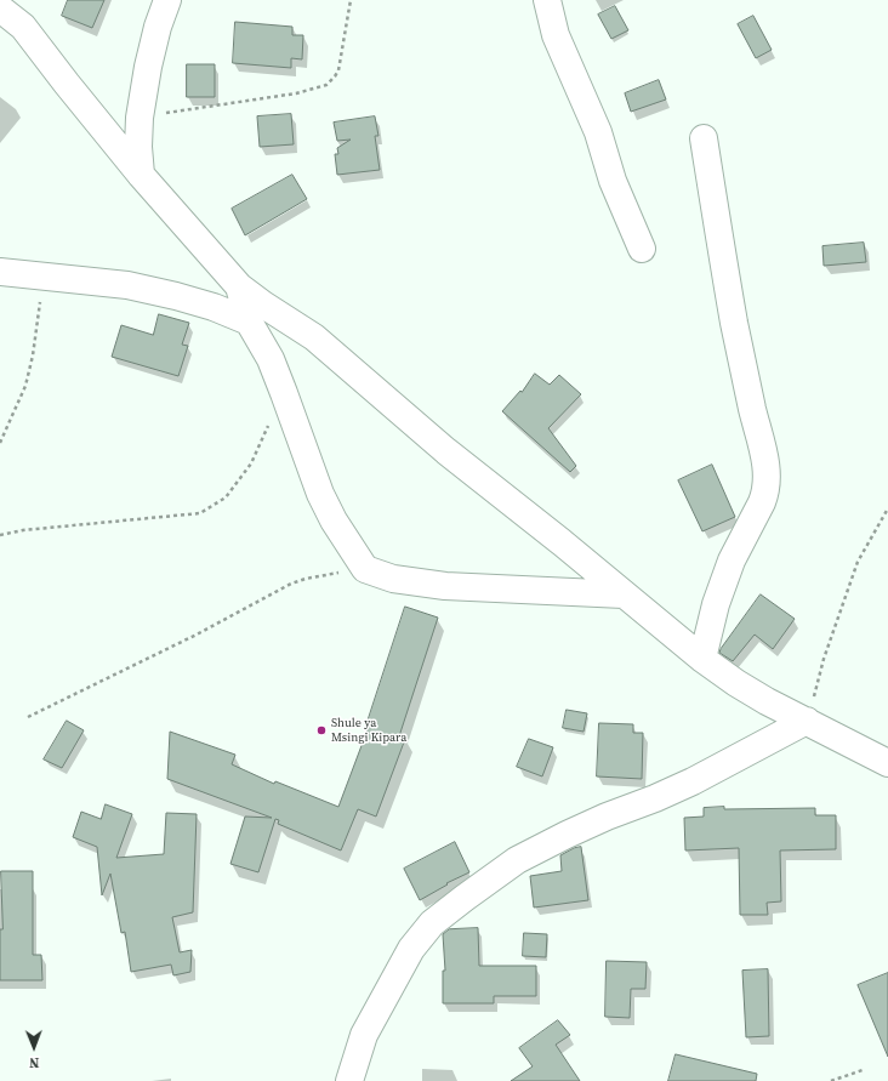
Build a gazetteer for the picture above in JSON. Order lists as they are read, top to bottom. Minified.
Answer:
{"places":["Shule ya Msingi Kipara"],"north":"bottom"}
